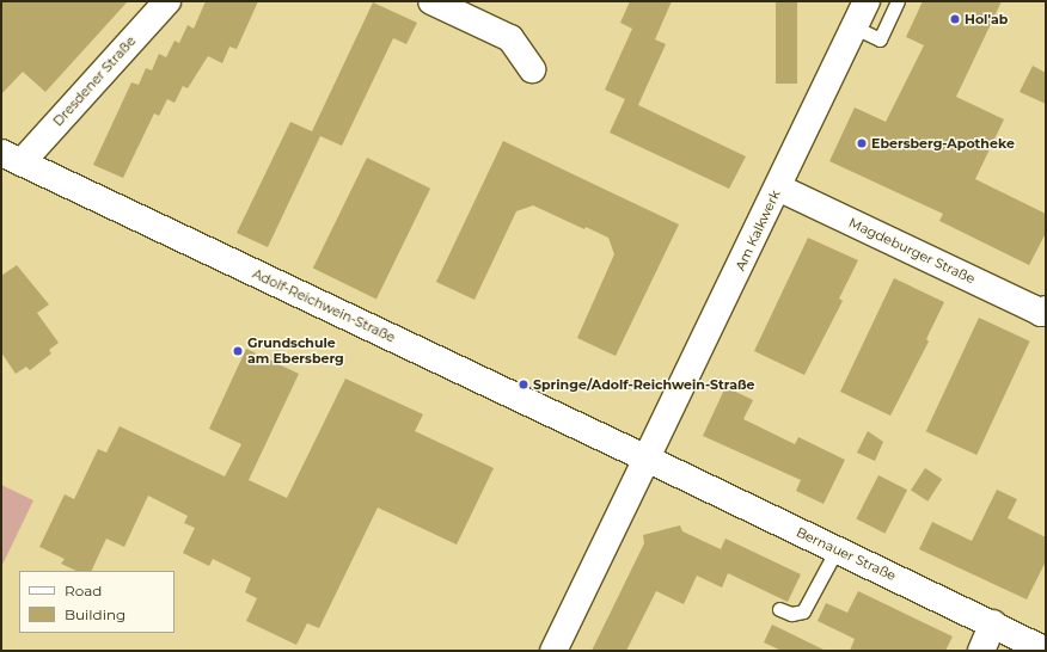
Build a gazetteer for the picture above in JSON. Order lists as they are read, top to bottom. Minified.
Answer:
{"streets":{"street":["Dresdener Straße","Am Kalkwerk","Magdeburger Straße","Adolf-Reichwein-Straße","Bernauer Straße"]},"crossings":[["Dresdener Straße","Adolf-Reichwein-Straße"],["Am Kalkwerk","Magdeburger Straße"],["Am Kalkwerk","Adolf-Reichwein-Straße"],["Am Kalkwerk","Bernauer Straße"],["Adolf-Reichwein-Straße","Bernauer Straße"]],"places":["Hol'ab","Ebersberg-Apotheke","Grundschule am Ebersberg","Springe/Adolf-Reichwein-Straße"],"legend":["Road","Building"]}
